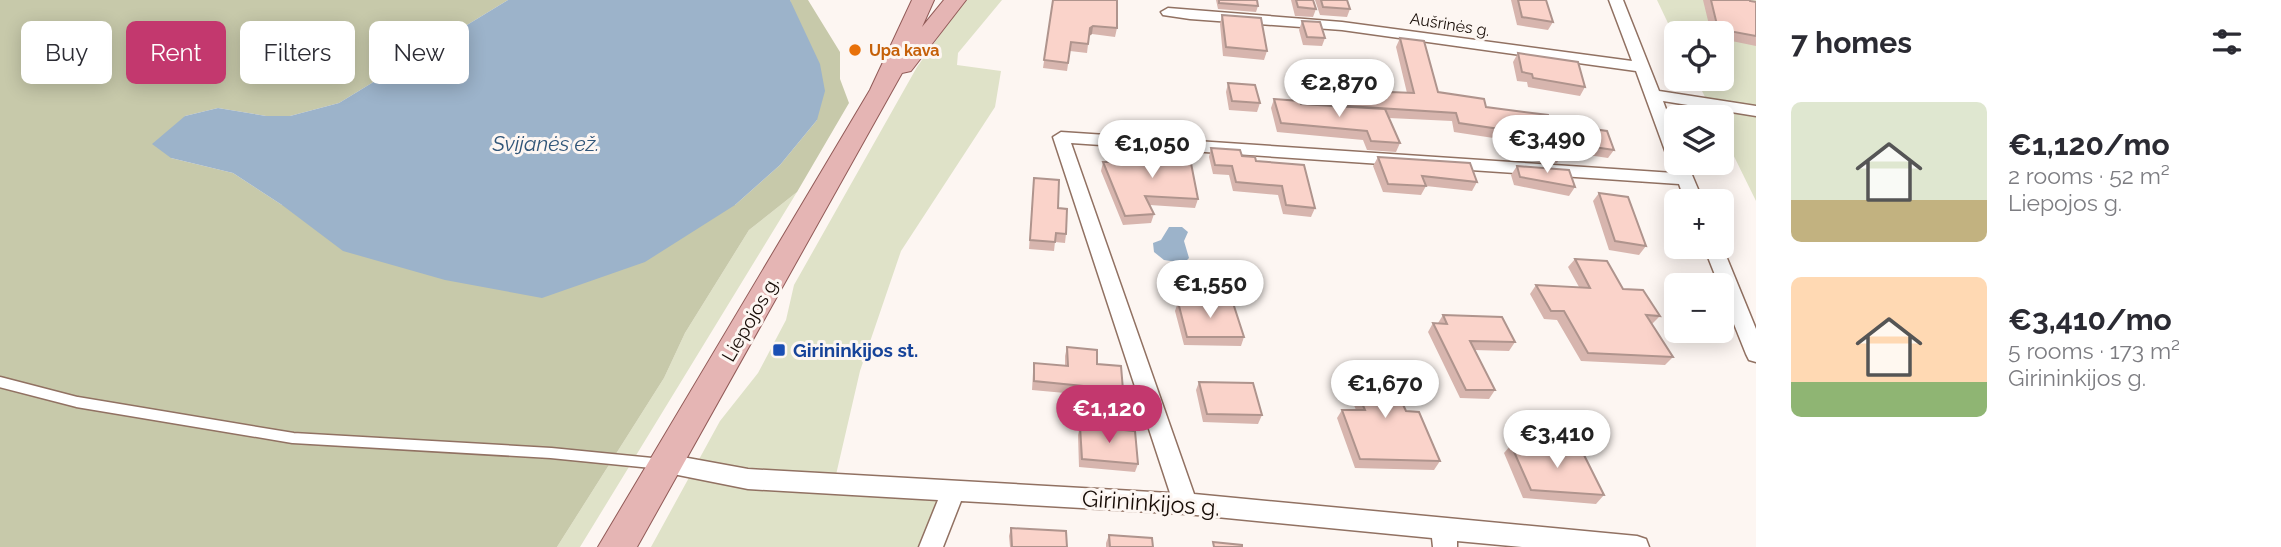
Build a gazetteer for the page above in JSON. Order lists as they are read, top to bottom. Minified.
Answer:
{"streets":{"main road":["Liepojos g."],"street":["Aušrinės g.","Girininkijos g."]},"crossings":[["Liepojos g.","Girininkijos g."]],"water":["Svijanės ež."],"places":{"other":["Upa kava"],"transit":["Girininkijos st."]},"page":{"heading":"7 homes","map_buttons":["+","−"],"chip":["Buy","Rent","Filters","New"],"price":["€2,870","€3,490","€1,050","€1,550","€1,670","€1,120","€3,410"],"list":[{"name":"€1,120/mo","note":"2 rooms · 52 m² · Liepojos g."},{"name":"€3,410/mo","note":"5 rooms · 173 m² · Girininkijos g."}]}}
